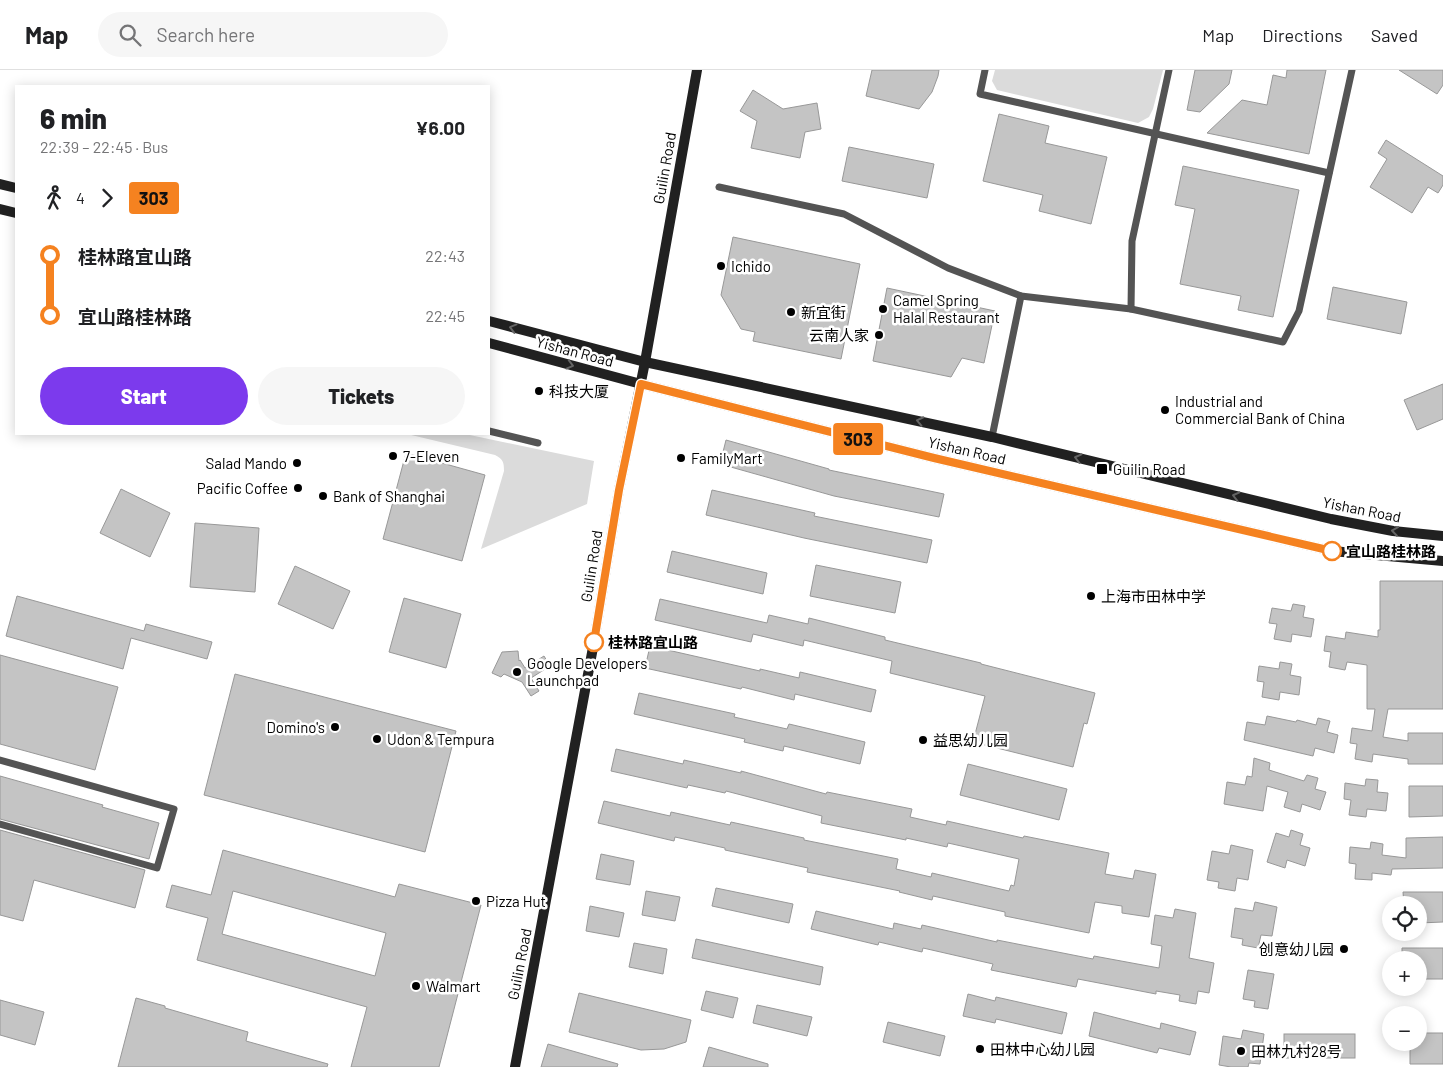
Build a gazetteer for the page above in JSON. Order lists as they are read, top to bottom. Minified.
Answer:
{"streets":{"main road":["Guilin Road","Yishan Road"]},"crossings":[["Guilin Road","Yishan Road"]],"places":{"other":["Ichido","Camel Spring Halal Restaurant","新宜街","云南人家","科技大厦","Industrial and Commercial Bank of China","7-Eleven","FamilyMart","Salad Mando","Pacific Coffee","Bank of Shanghai","宜山路桂林路","上海市田林中学","桂林路宜山路","Google Developers Launchpad","Domino's","Udon & Tempura","益思幼儿园","Pizza Hut","创意幼儿园","Walmart","田林中心幼儿园","田林九村28号"],"transit":["Guilin Road"]},"lines":["bus line 303"],"page":{"header":"Map","search":"Search here","nav":["Map","Directions","Saved"],"on_map":"303","heading":["6 min","22:39 – 22:45 · Bus","¥6.00"],"legs":["4","303"],"list":[{"name":"桂林路宜山路","value":"22:43"},{"name":"宜山路桂林路","value":"22:45"}],"buttons":["Start","Tickets"],"map_buttons":["+","−"]}}
